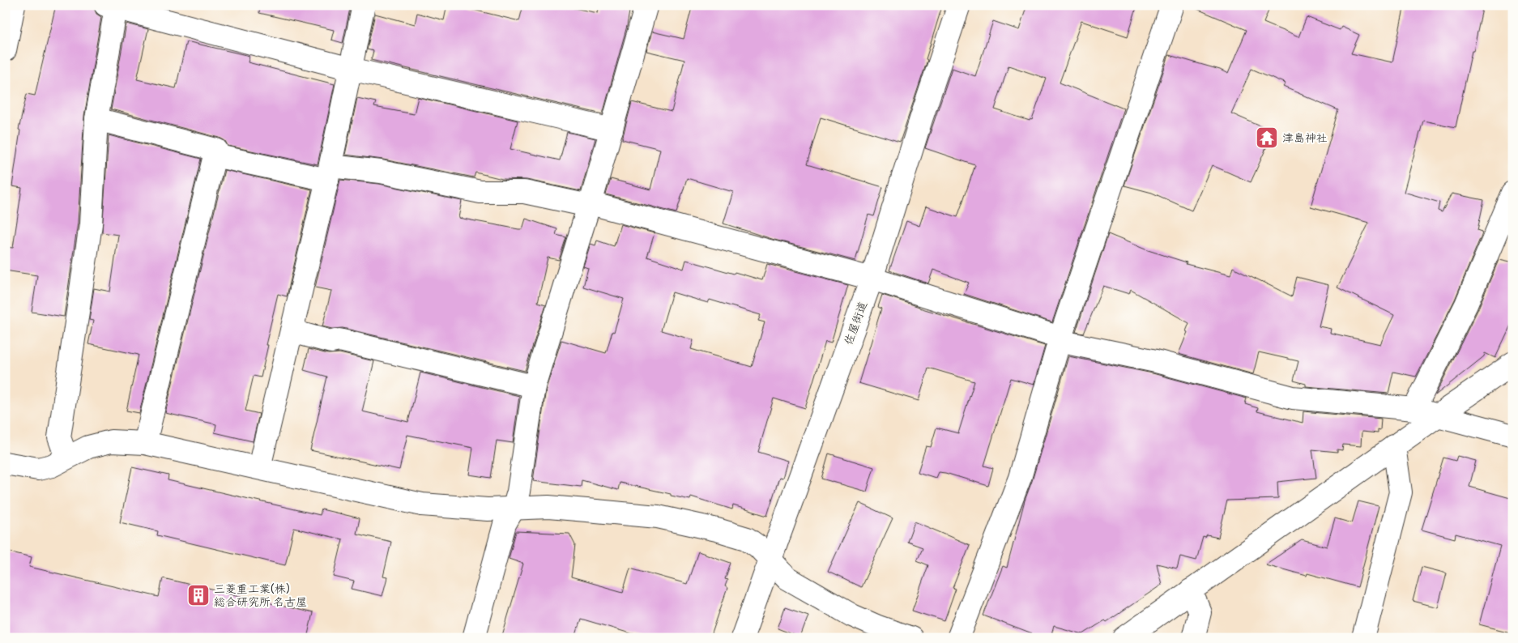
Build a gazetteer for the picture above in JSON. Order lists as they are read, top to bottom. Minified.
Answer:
{"streets":{"street":["佐屋街道"]},"places":{"temple":["津島神社"],"building":["三菱重工業(株) 総合研究所 名古屋"]}}
